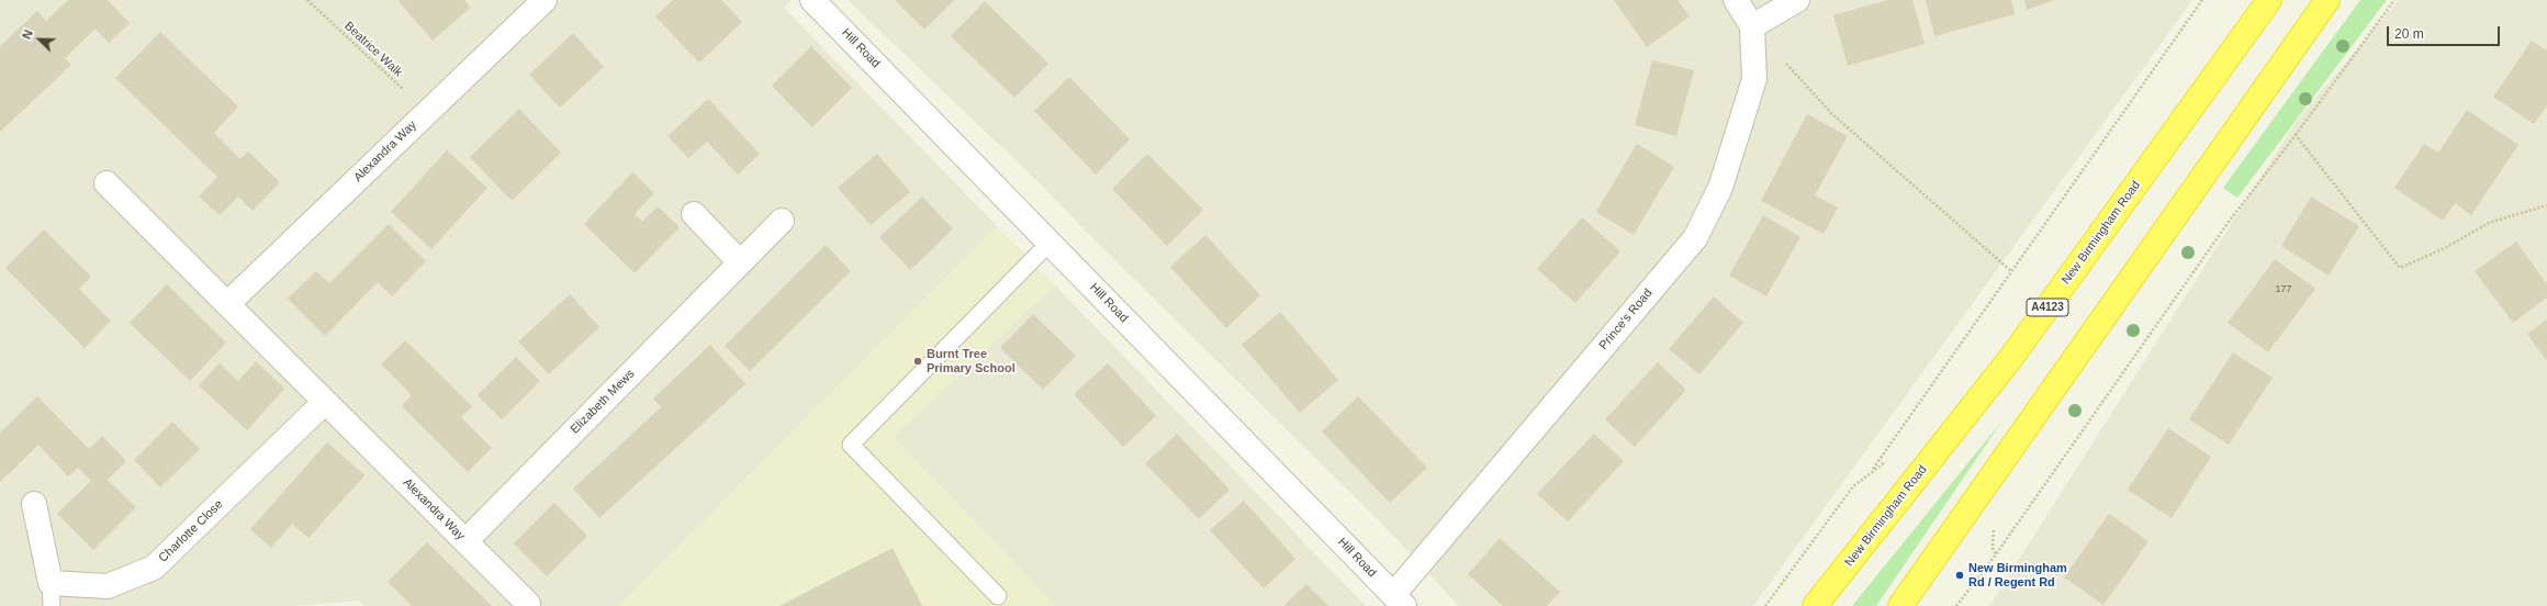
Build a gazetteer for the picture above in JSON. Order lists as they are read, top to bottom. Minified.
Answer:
{"streets":{"highway":["New Birmingham Road","A4123"],"street":["Hill Road","Alexandra Way","Prince's Road","Elizabeth Mews","Charlotte Close"],"path":["Beatrice Walk"]},"crossings":[["Hill Road","Prince's Road"],["Beatrice Walk","Alexandra Way"],["Alexandra Way","Elizabeth Mews"],["Alexandra Way","Charlotte Close"]],"places":["Burnt Tree Primary School","New Birmingham Rd / Regent Rd"],"house_numbers":["177"],"scale_bar":"20 m","north":"top left"}
